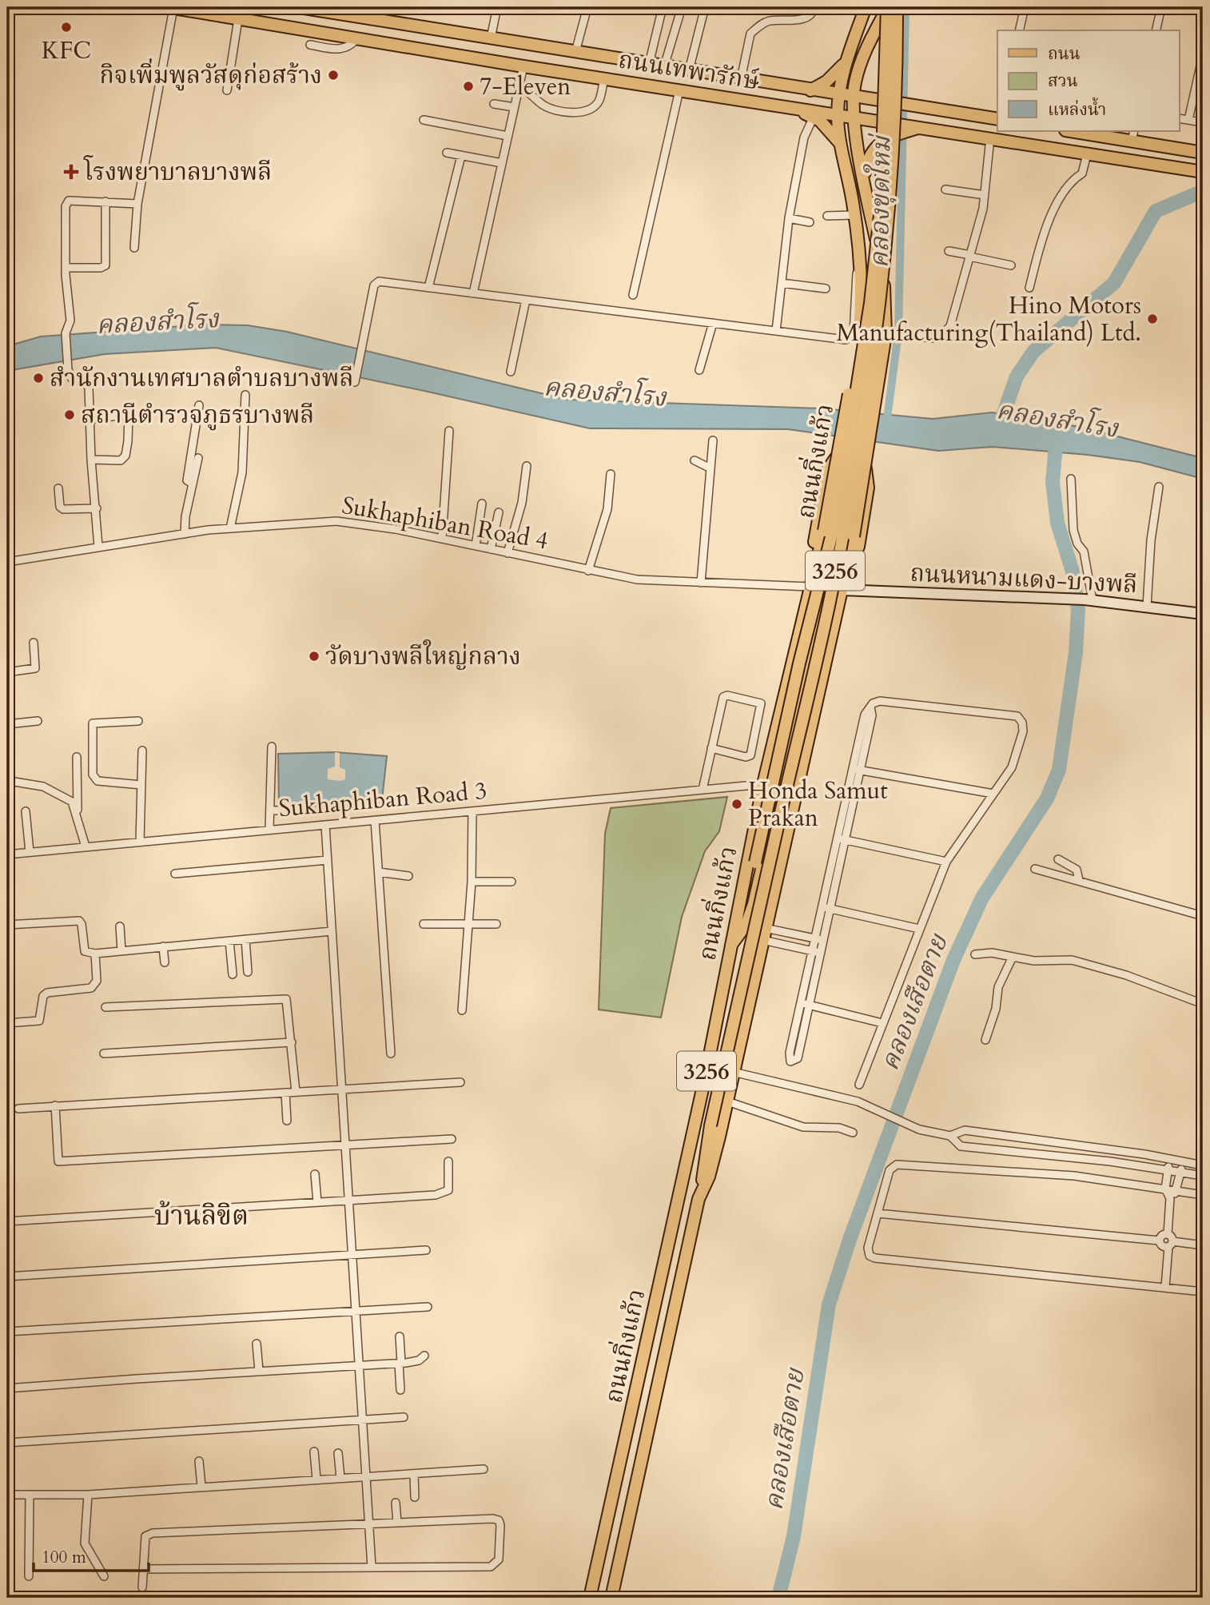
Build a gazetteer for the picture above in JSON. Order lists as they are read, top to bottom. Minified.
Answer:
{"streets":{"main road":["ถนนเทพารักษ์","ถนนกิ่งแก้ว","3256","ถนนหนามแดง-บางพลี"],"street":["Sukhaphiban Road 4","Sukhaphiban Road 3"]},"crossings":[["ถนนเทพารักษ์","ถนนกิ่งแก้ว"],["ถนนเทพารักษ์","3256"],["ถนนกิ่งแก้ว","Sukhaphiban Road 4"],["ถนนกิ่งแก้ว","3256"],["ถนนกิ่งแก้ว","ถนนหนามแดง-บางพลี"],["ถนนกิ่งแก้ว","Sukhaphiban Road 3"]],"districts":["บ้านลิขิต"],"water":["คลองขุดใหม่","คลองสำโรง","คลองเสือตาย"],"places":{"other":["KFC","กิจเพิ่มพูลวัสดุก่อสร้าง","7-Eleven","Hino Motors Manufacturing(Thailand) Ltd.","สำนักงานเทศบาลตำบลบางพลี","สถานีตำรวจภูธรบางพลี","วัดบางพลีใหญ่กลาง","Honda Samut Prakan"],"health":["โรงพยาบาลบางพลี"]},"legend":["ถนน","สวน","แหล่งน้ำ"],"scale_bar":"100 m"}
